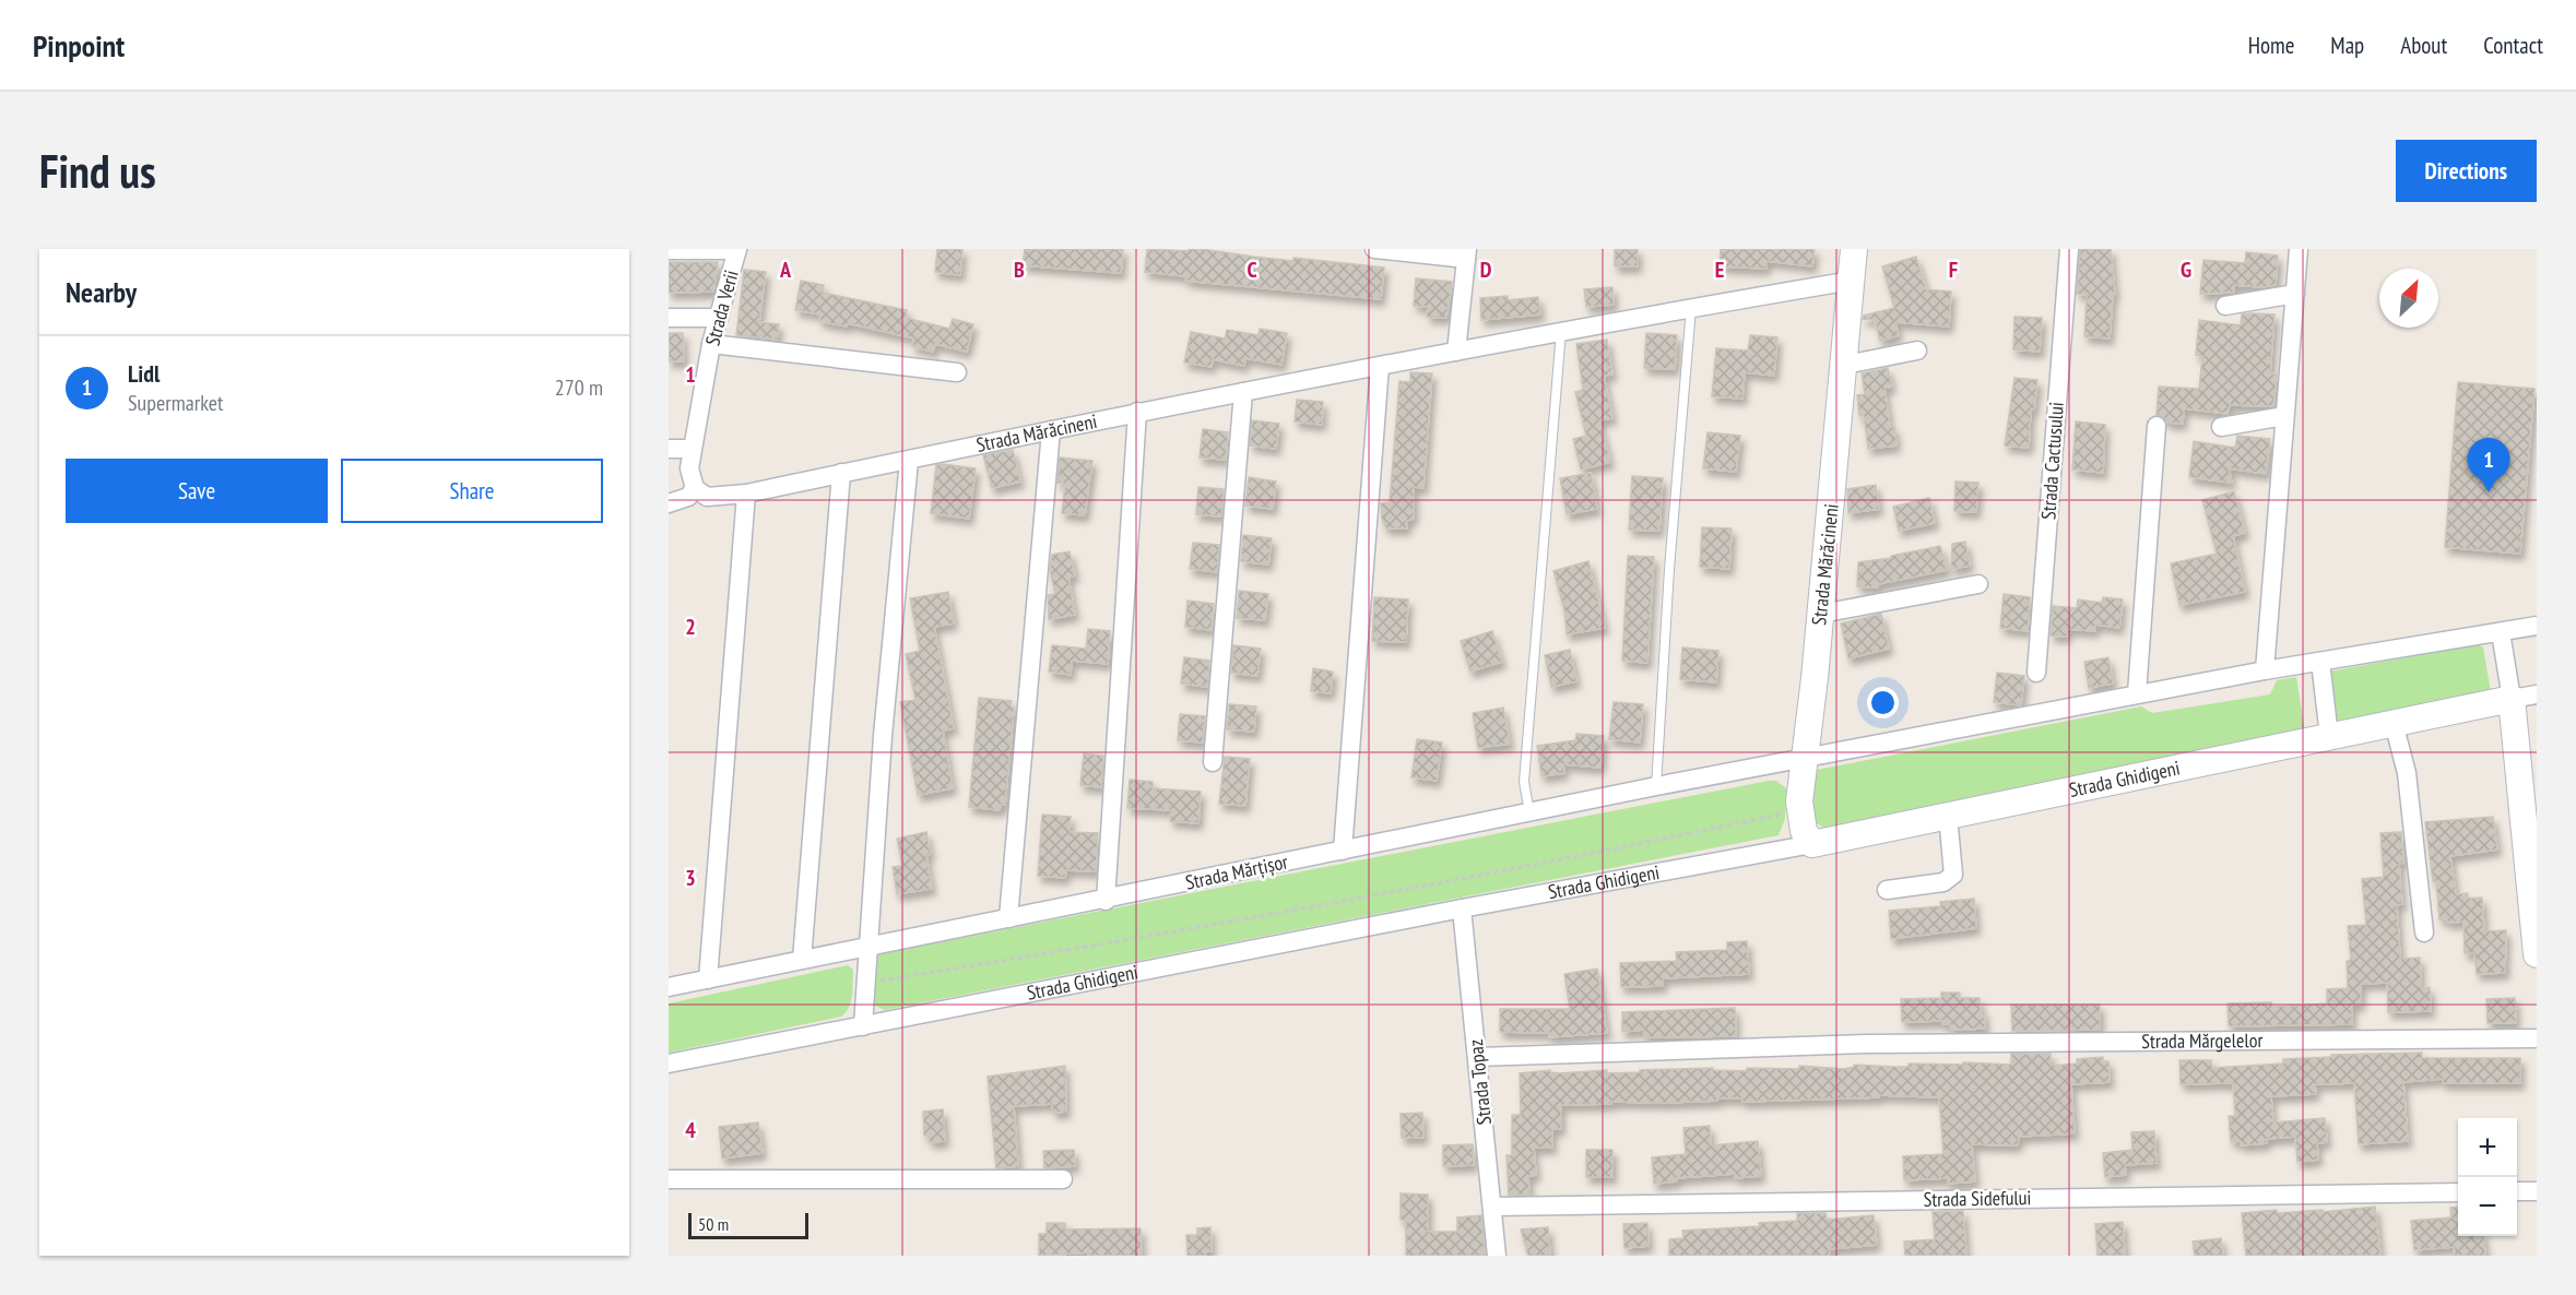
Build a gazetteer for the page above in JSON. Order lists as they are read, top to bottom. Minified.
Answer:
{"streets":{"street":["Strada Verii","Strada Mărăcineni","Strada Cactusului","Strada Ghidigeni","Strada Mărțișor","Strada Mărgelelor","Strada Topaz","Strada Sidefului"]},"crossings":[["Strada Verii","Strada Mărăcineni"],["Strada Mărăcineni","Strada Ghidigeni"],["Strada Mărăcineni","Strada Mărțișor"],["Strada Ghidigeni","Strada Topaz"],["Strada Mărgelelor","Strada Topaz"],["Strada Topaz","Strada Sidefului"]],"scale_bar":"50 m","north":"top right","page":{"header":"Pinpoint","nav":["Home","Map","About","Contact"],"buttons":["Directions",["Save","Share"]],"title":"Find us","heading":"Nearby","list":[{"mark":"1","name":"Lidl","note":"Supermarket","value":"270 m"}],"pins":"1","map_buttons":["+","−"],"scale":"50 m"},"grid":{"columns":["A","B","C","D","E","F","G"],"rows":["1","2","3","4"]}}
